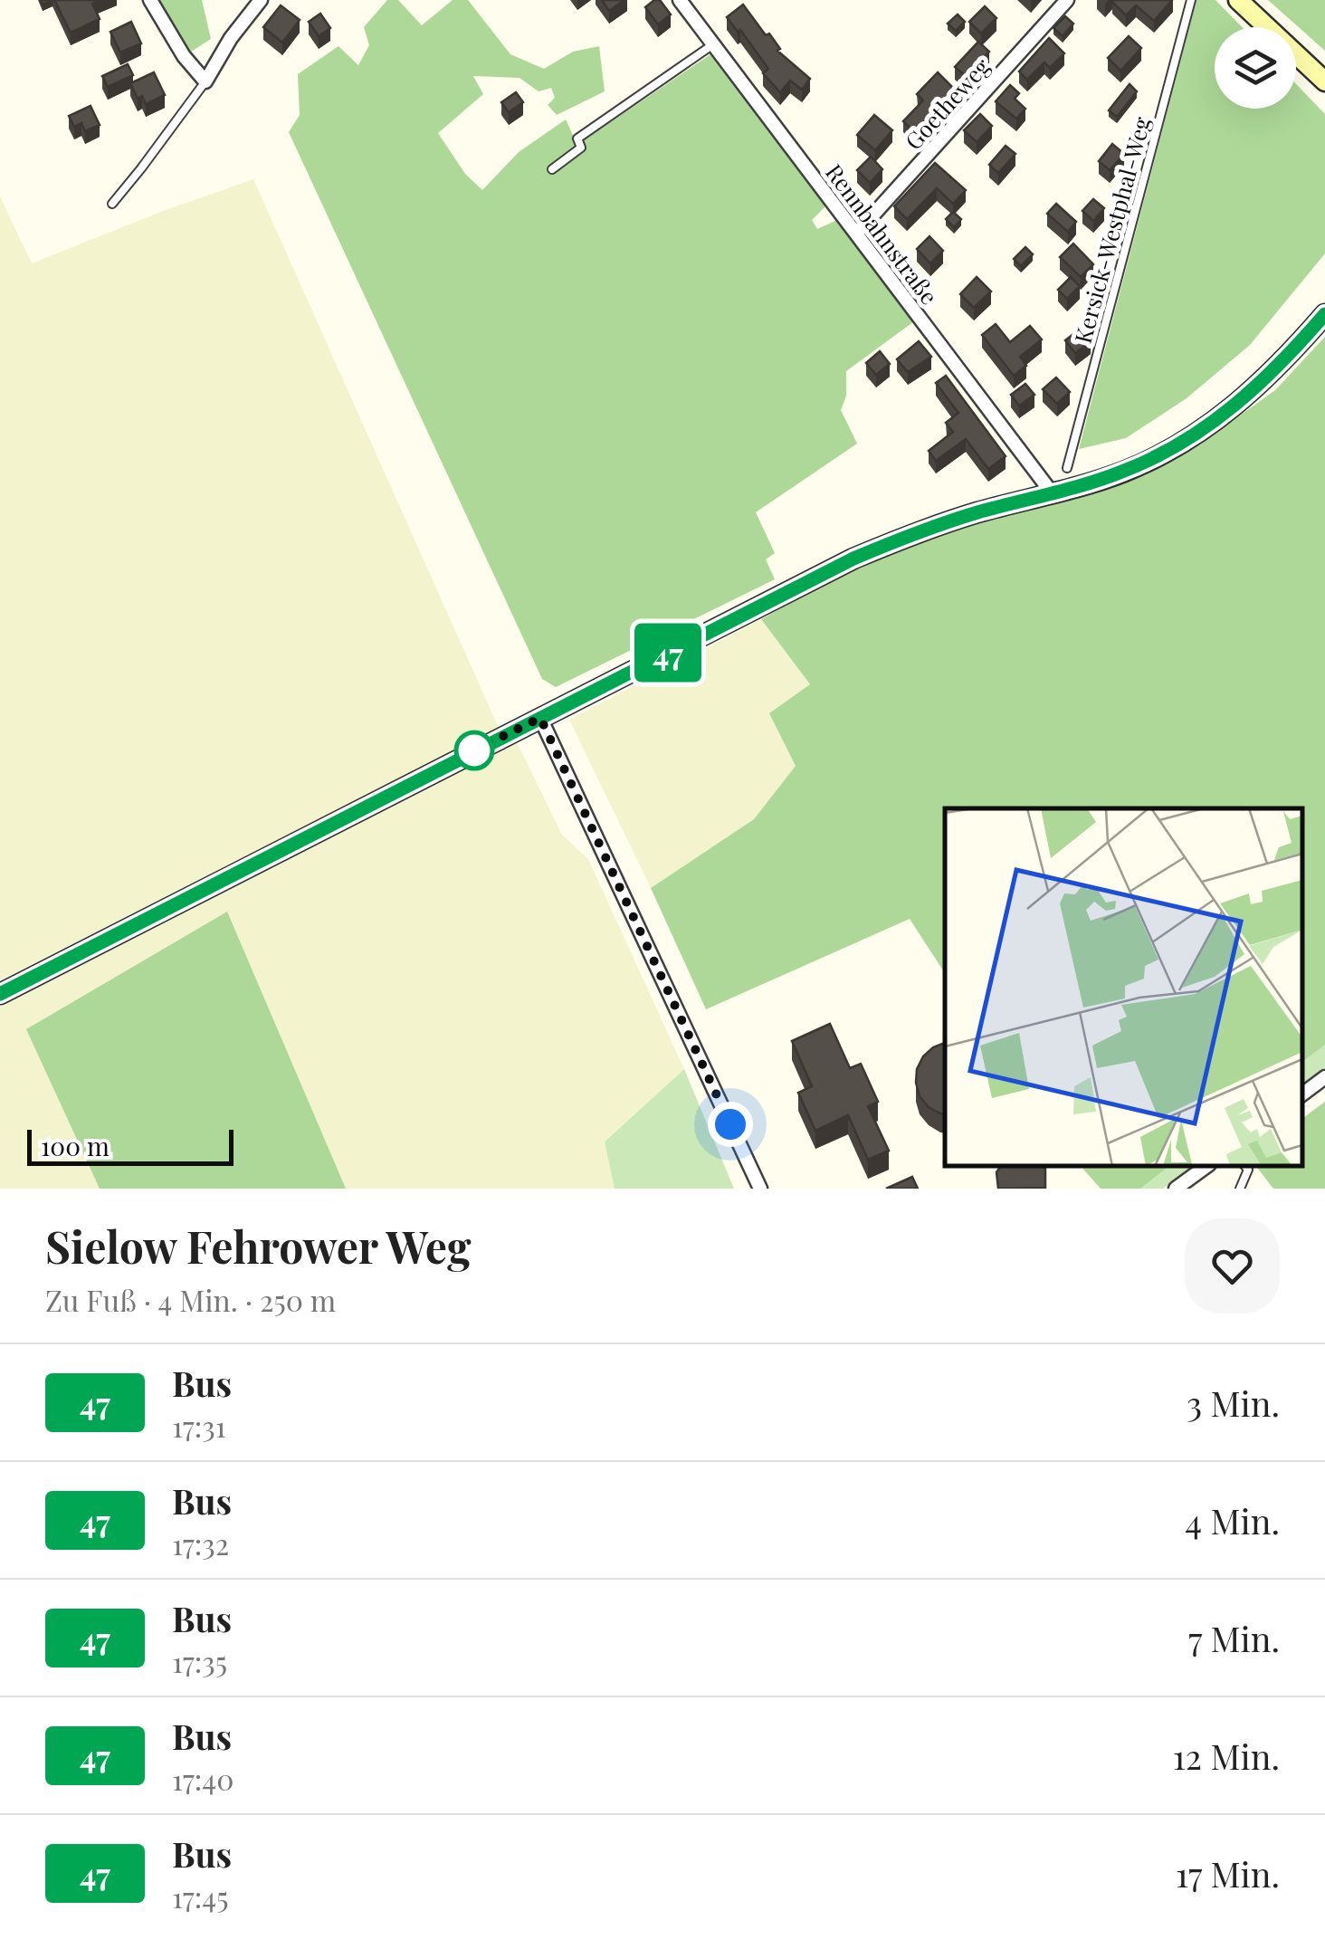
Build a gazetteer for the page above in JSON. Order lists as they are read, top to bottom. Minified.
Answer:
{"streets":{"street":["Goetheweg","Rennbahnstraße"],"lane":["Kersick-Westphal-Weg"]},"crossings":[["Goetheweg","Rennbahnstraße"]],"lines":["bus line 47"],"scale_bar":"100 m","page":{"on_map":"47","scale":"100 m","heading":["Sielow Fehrower Weg","Zu Fuß · 4 Min. · 250 m"],"list":[{"mark":"47","name":"Bus","note":"17:31","value":"3 Min."},{"mark":"47","name":"Bus","note":"17:32","value":"4 Min."},{"mark":"47","name":"Bus","note":"17:35","value":"7 Min."},{"mark":"47","name":"Bus","note":"17:40","value":"12 Min."},{"mark":"47","name":"Bus","note":"17:45","value":"17 Min."}]}}
